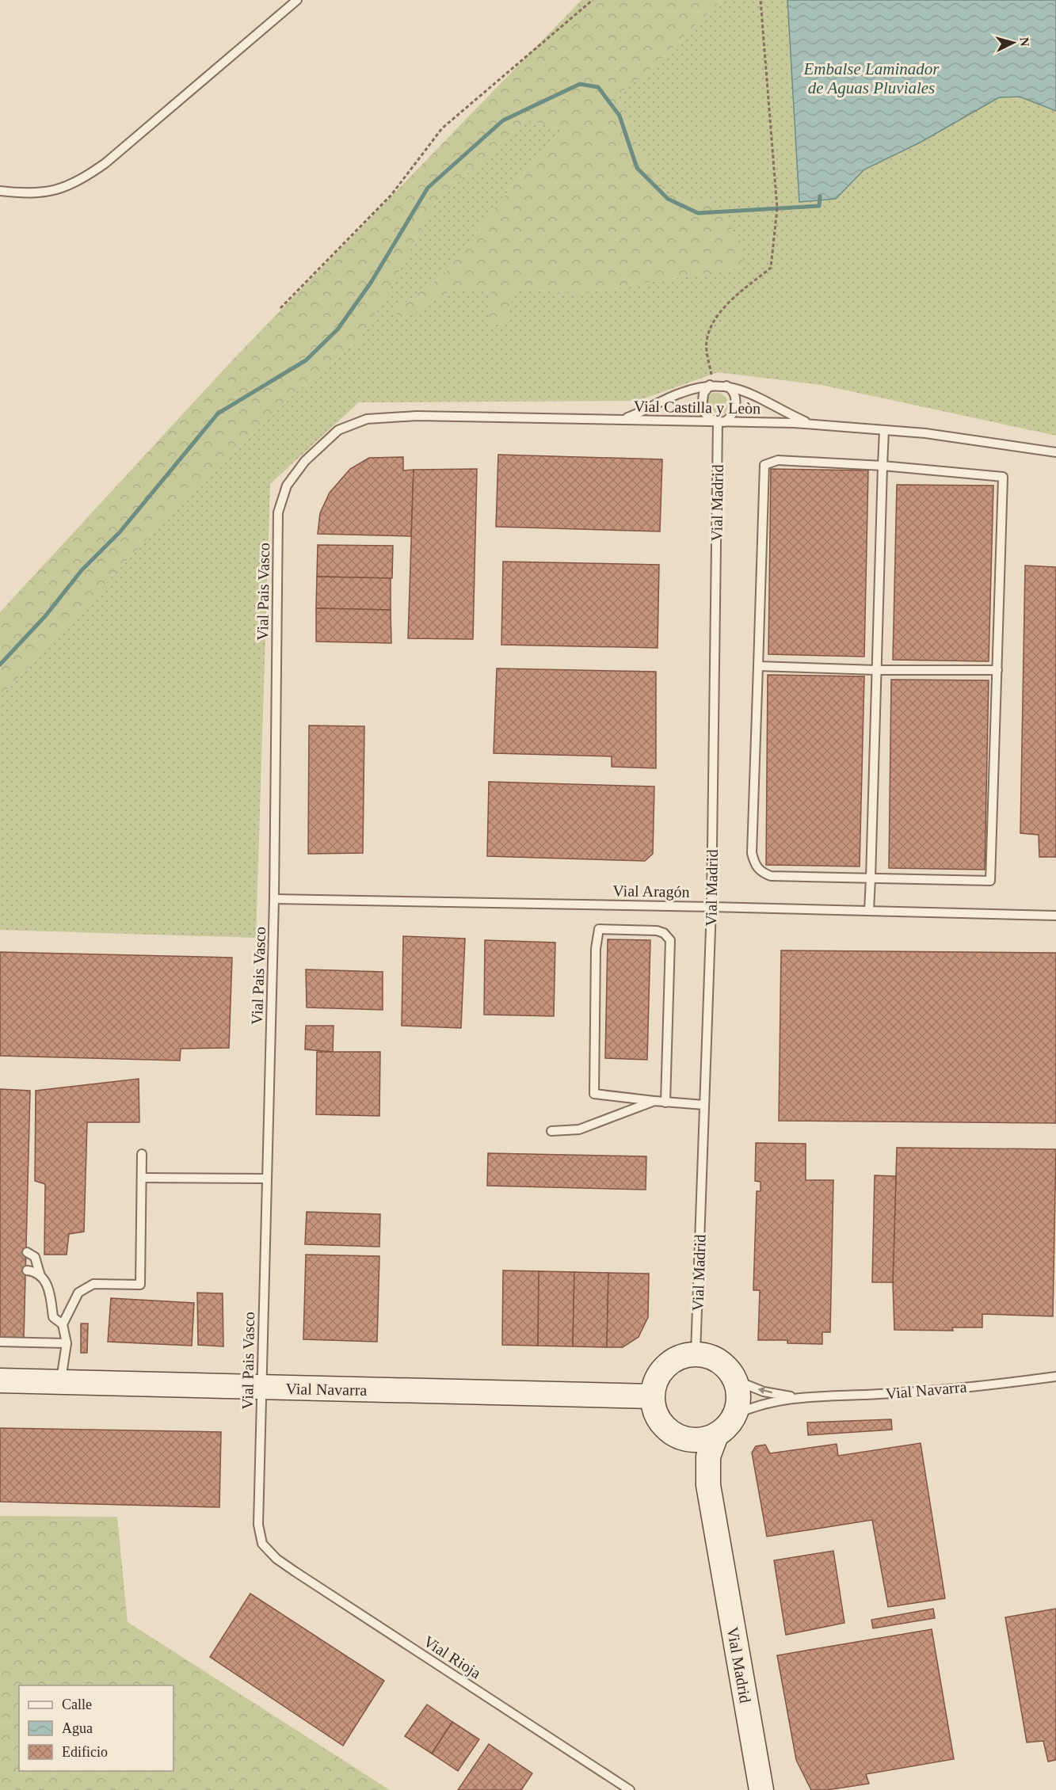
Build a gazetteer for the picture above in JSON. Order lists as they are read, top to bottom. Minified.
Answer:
{"streets":{"street":["Vial Madrid","Vial Navarra"],"lane":["Vial Castilla y Leòn","Vial Pais Vasco","Vial Aragón","Vial Rioja"]},"crossings":[["Vial Castilla y Leòn","Vial Madrid"],["Vial Castilla y Leòn","Vial Pais Vasco"],["Vial Madrid","Vial Aragón"],["Vial Madrid","Vial Navarra"],["Vial Pais Vasco","Vial Aragón"],["Vial Pais Vasco","Vial Navarra"],["Vial Pais Vasco","Vial Rioja"]],"water":["Embalse Laminador de Aguas Pluviales"],"legend":["Calle","Agua","Edificio"],"north":"right"}
